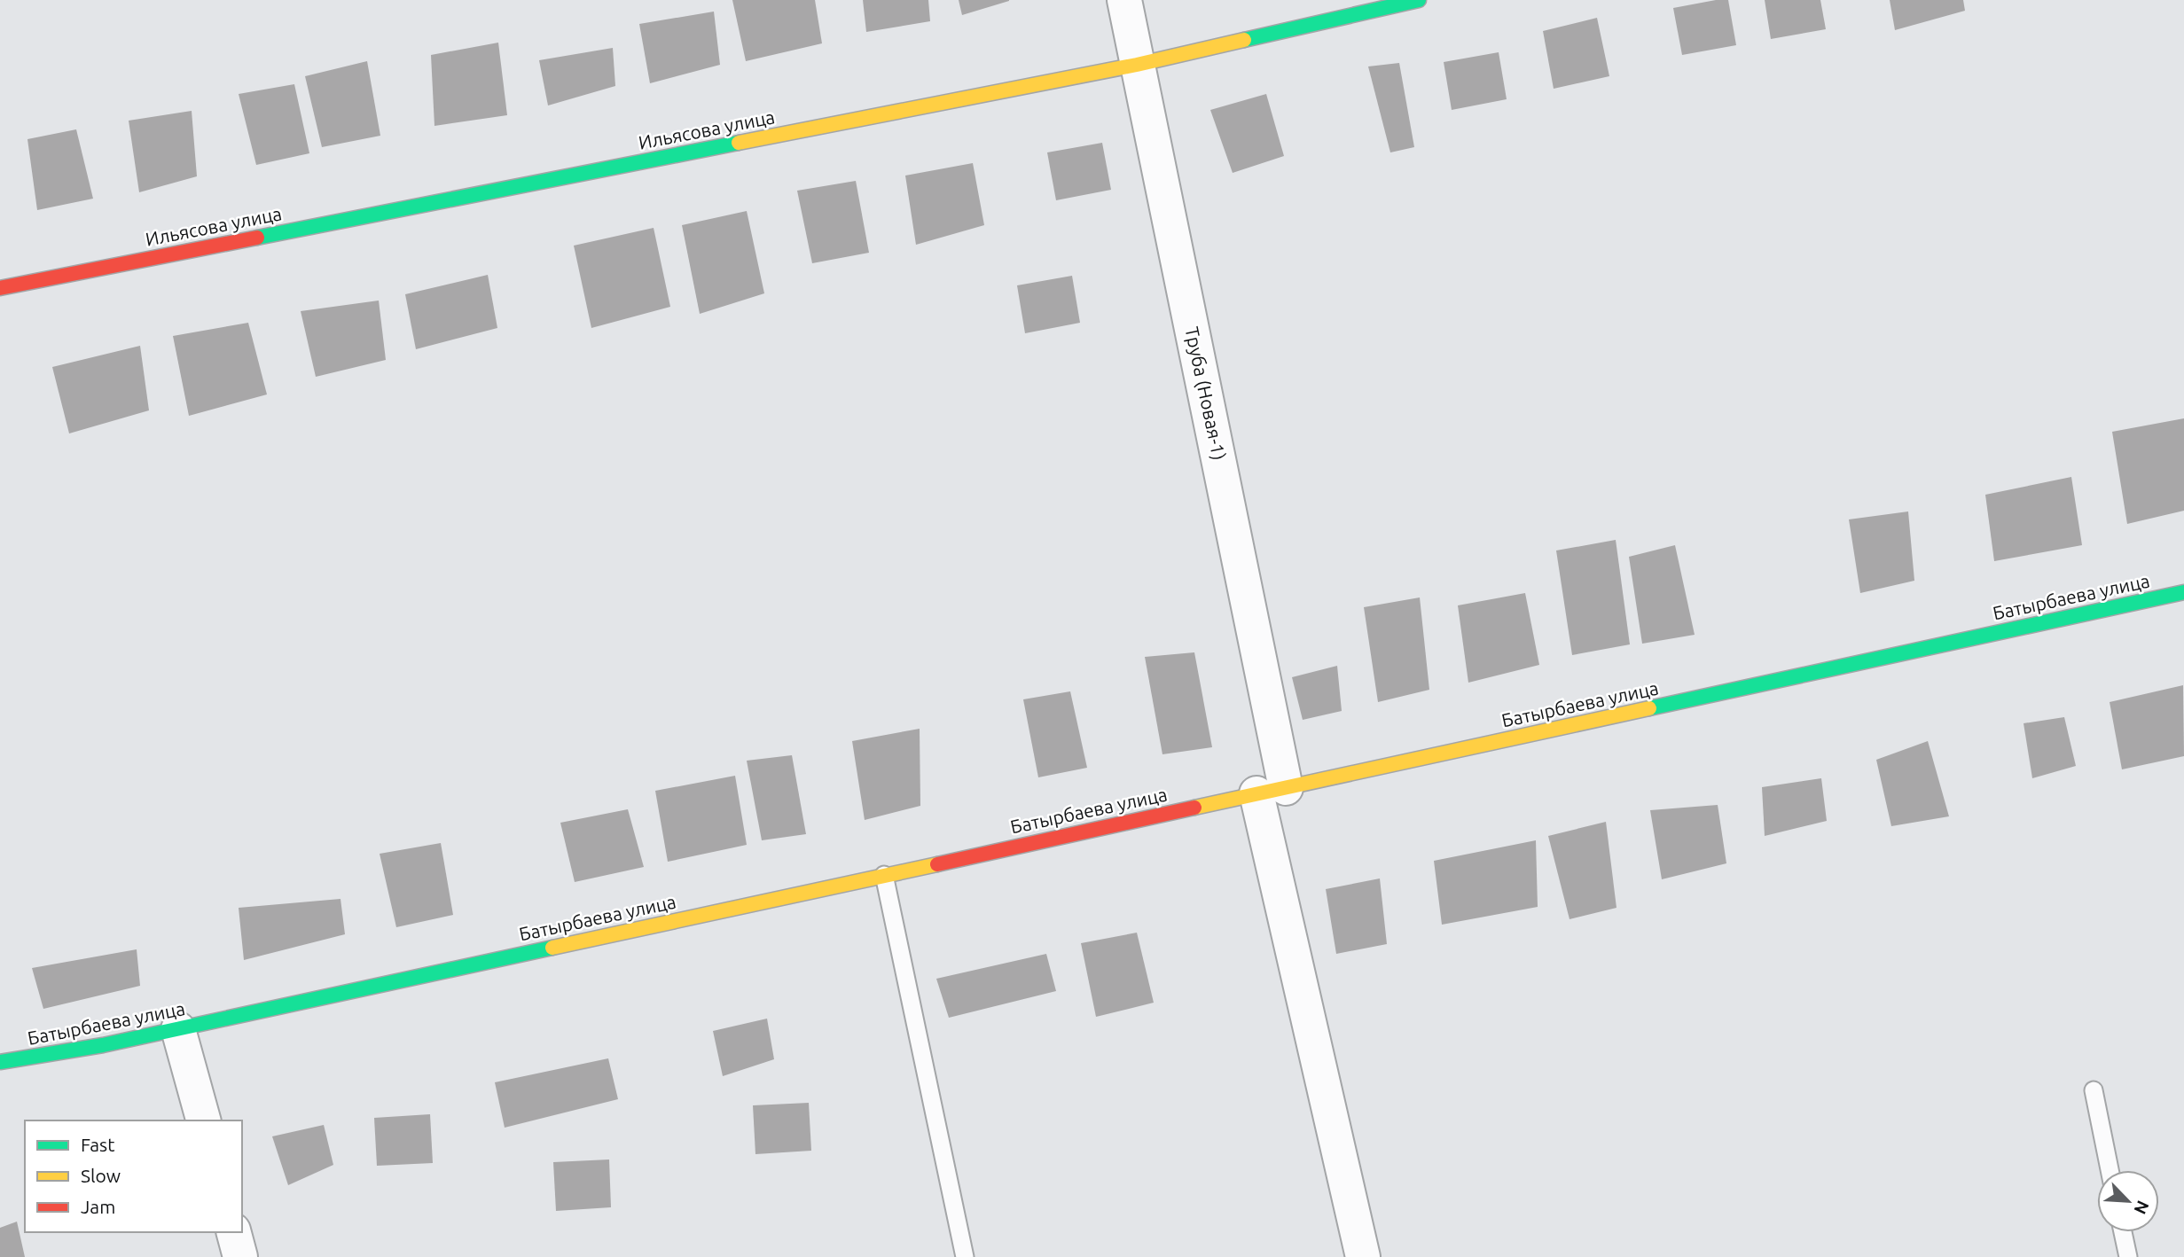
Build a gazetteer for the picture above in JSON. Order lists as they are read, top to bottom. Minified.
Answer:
{"streets":{"street":["Ильясова улица","Труба (Новая-1)","Батырбаева улица"]},"crossings":[["Ильясова улица","Труба (Новая-1)"],["Труба (Новая-1)","Батырбаева улица"]],"legend":["Fast","Slow","Jam"],"north":"bottom right"}
